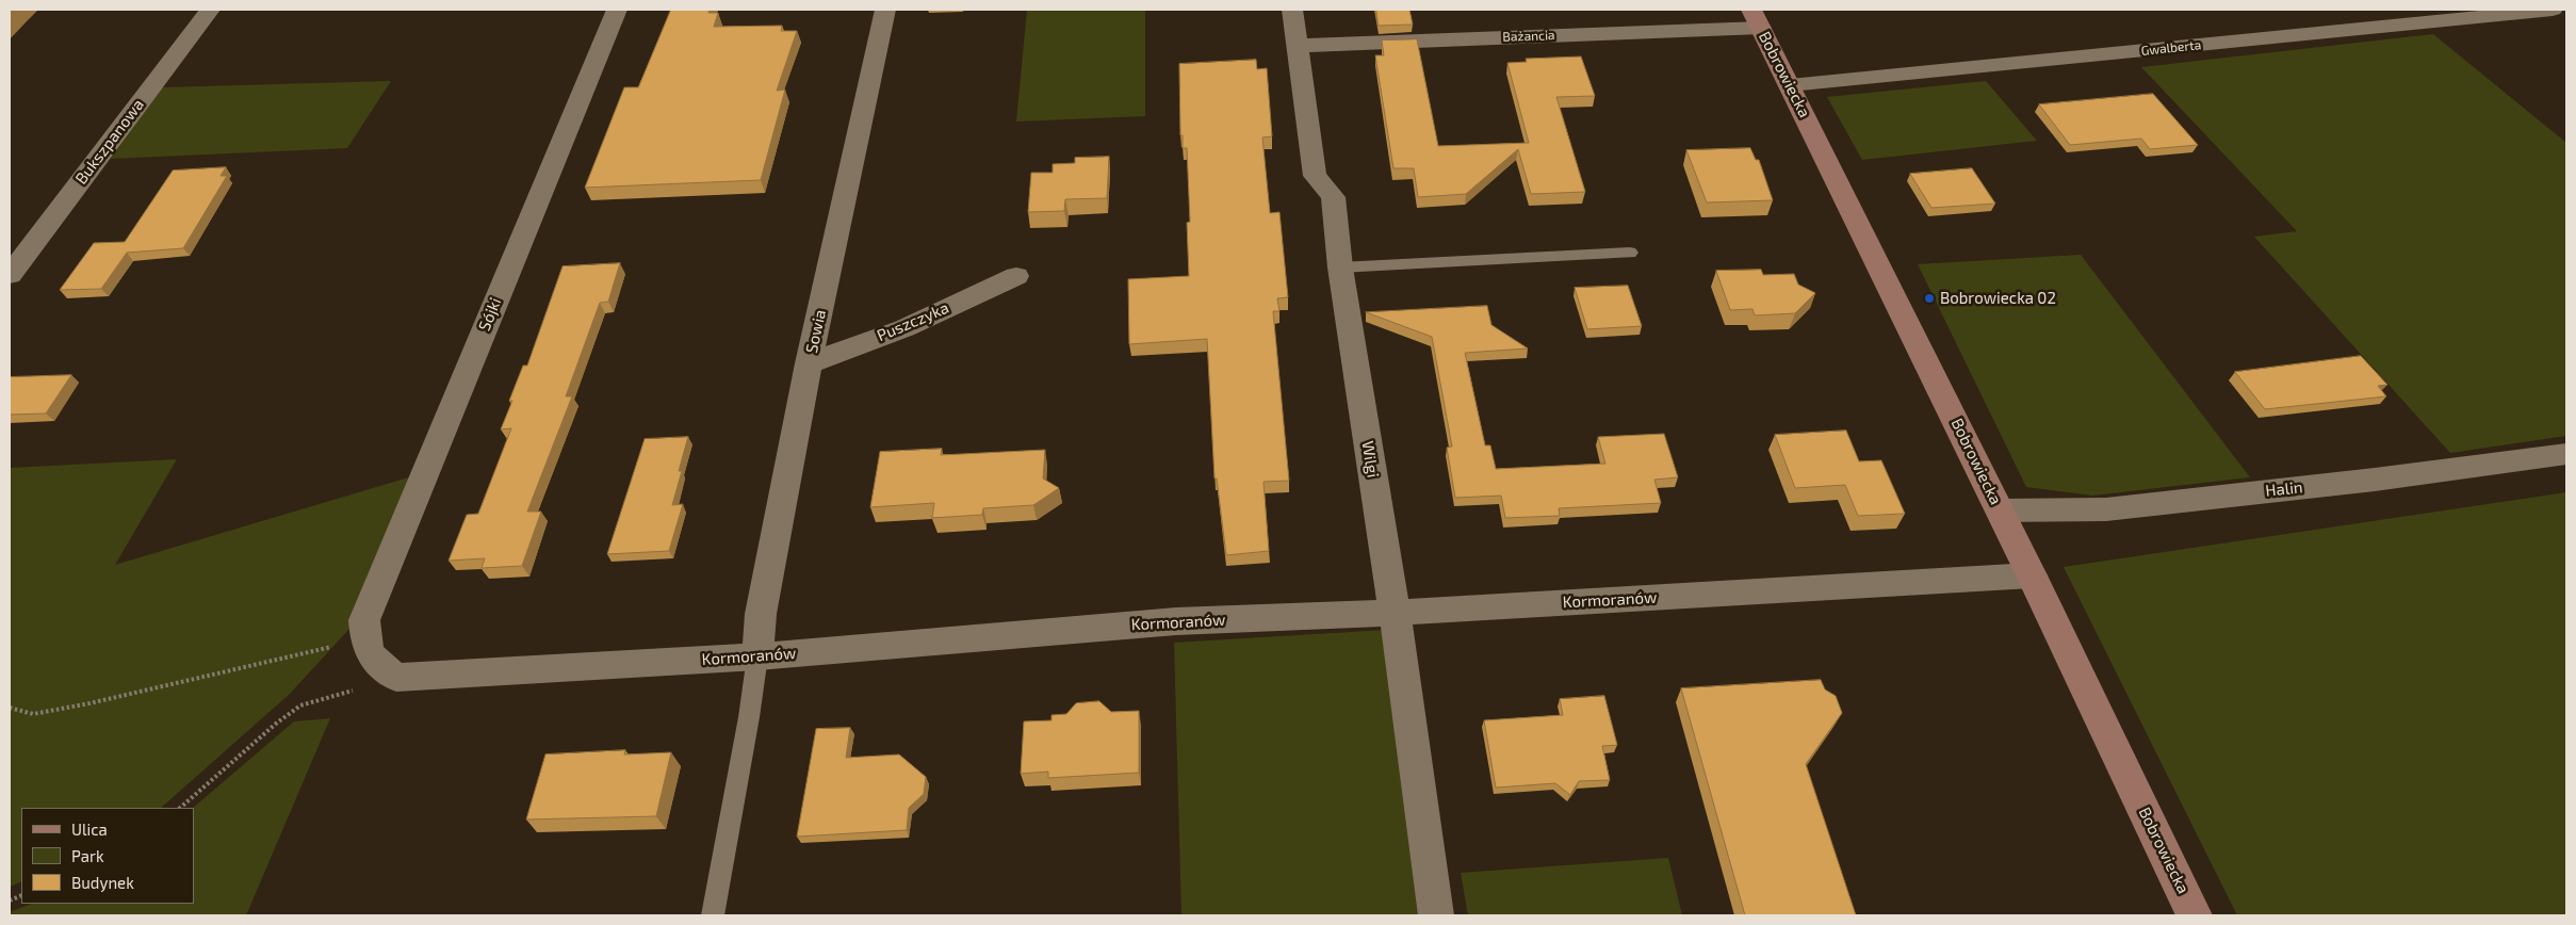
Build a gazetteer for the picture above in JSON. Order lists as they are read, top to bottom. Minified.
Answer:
{"streets":{"street":["Bażancia","Gwalberta","Bobrowiecka","Bukszpanowa","Sójki","Puszczyka","Sowia","Wilgi","Halin","Kormoranów"]},"crossings":[["Bażancia","Bobrowiecka"],["Bażancia","Wilgi"],["Gwalberta","Bobrowiecka"],["Bobrowiecka","Halin"],["Bobrowiecka","Kormoranów"],["Puszczyka","Sowia"],["Sowia","Kormoranów"],["Wilgi","Kormoranów"]],"places":["Bobrowiecka 02"],"legend":["Ulica","Park","Budynek"]}
